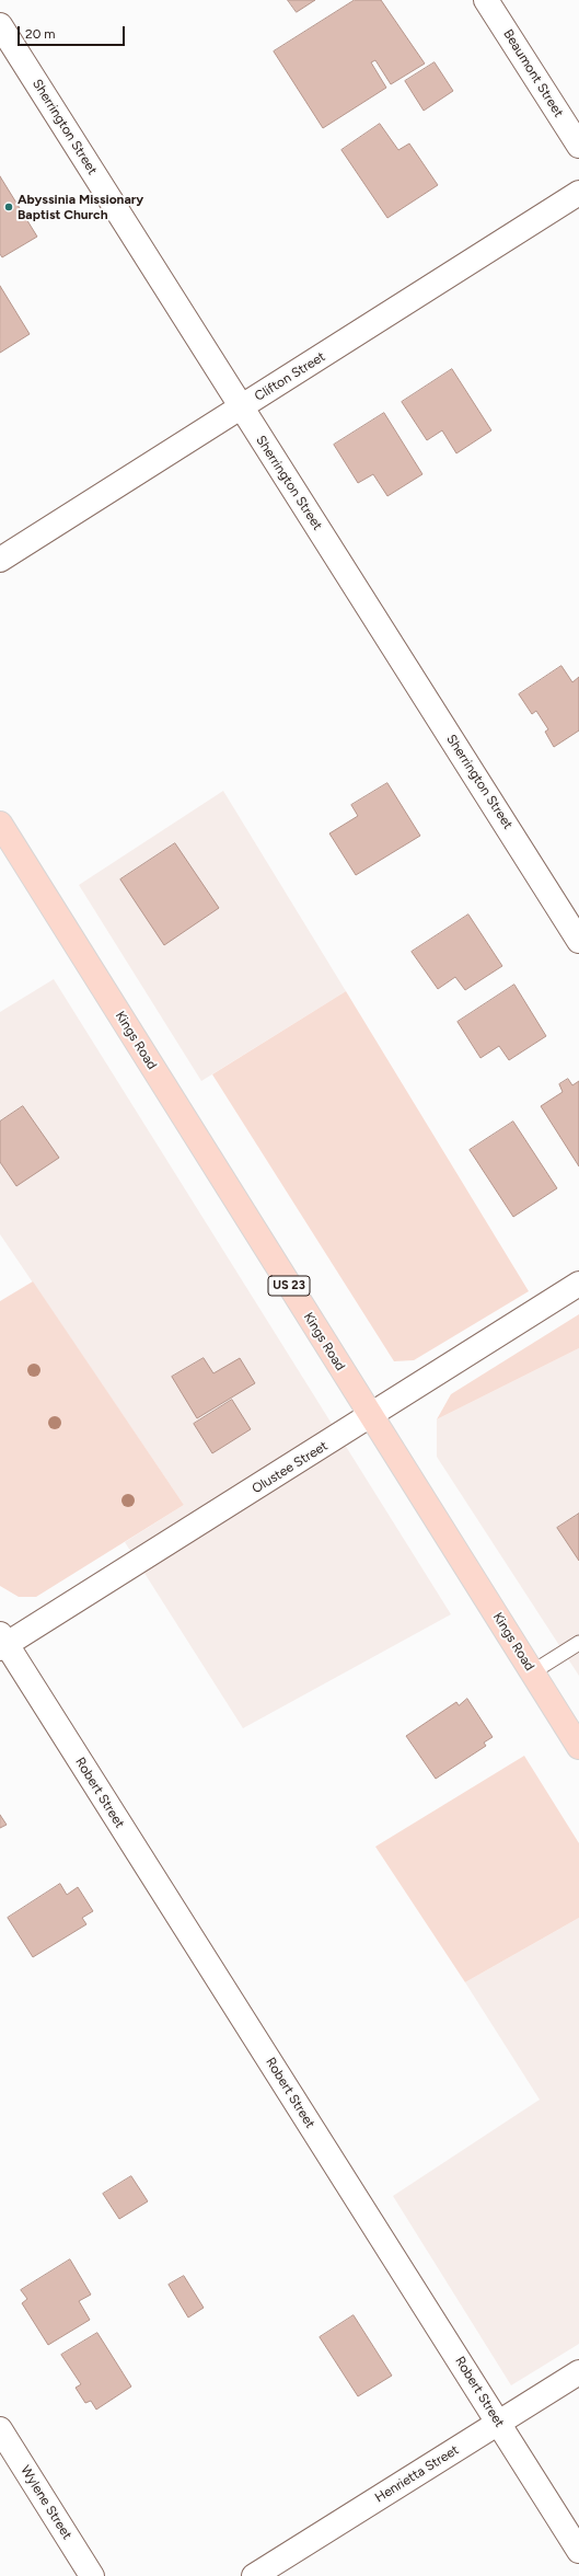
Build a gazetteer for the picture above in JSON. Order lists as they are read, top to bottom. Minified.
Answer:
{"streets":{"main road":["Kings Road","US 23"],"street":["Beaumont Street","Sherrington Street","Clifton Street","Olustee Street","Robert Street","Henrietta Street","Wylene Street"]},"crossings":[["Sherrington Street","Clifton Street"],["Kings Road","Olustee Street"],["Olustee Street","Robert Street"],["Robert Street","Henrietta Street"]],"places":["Abyssinia Missionary Baptist Church"],"scale_bar":"20 m"}
